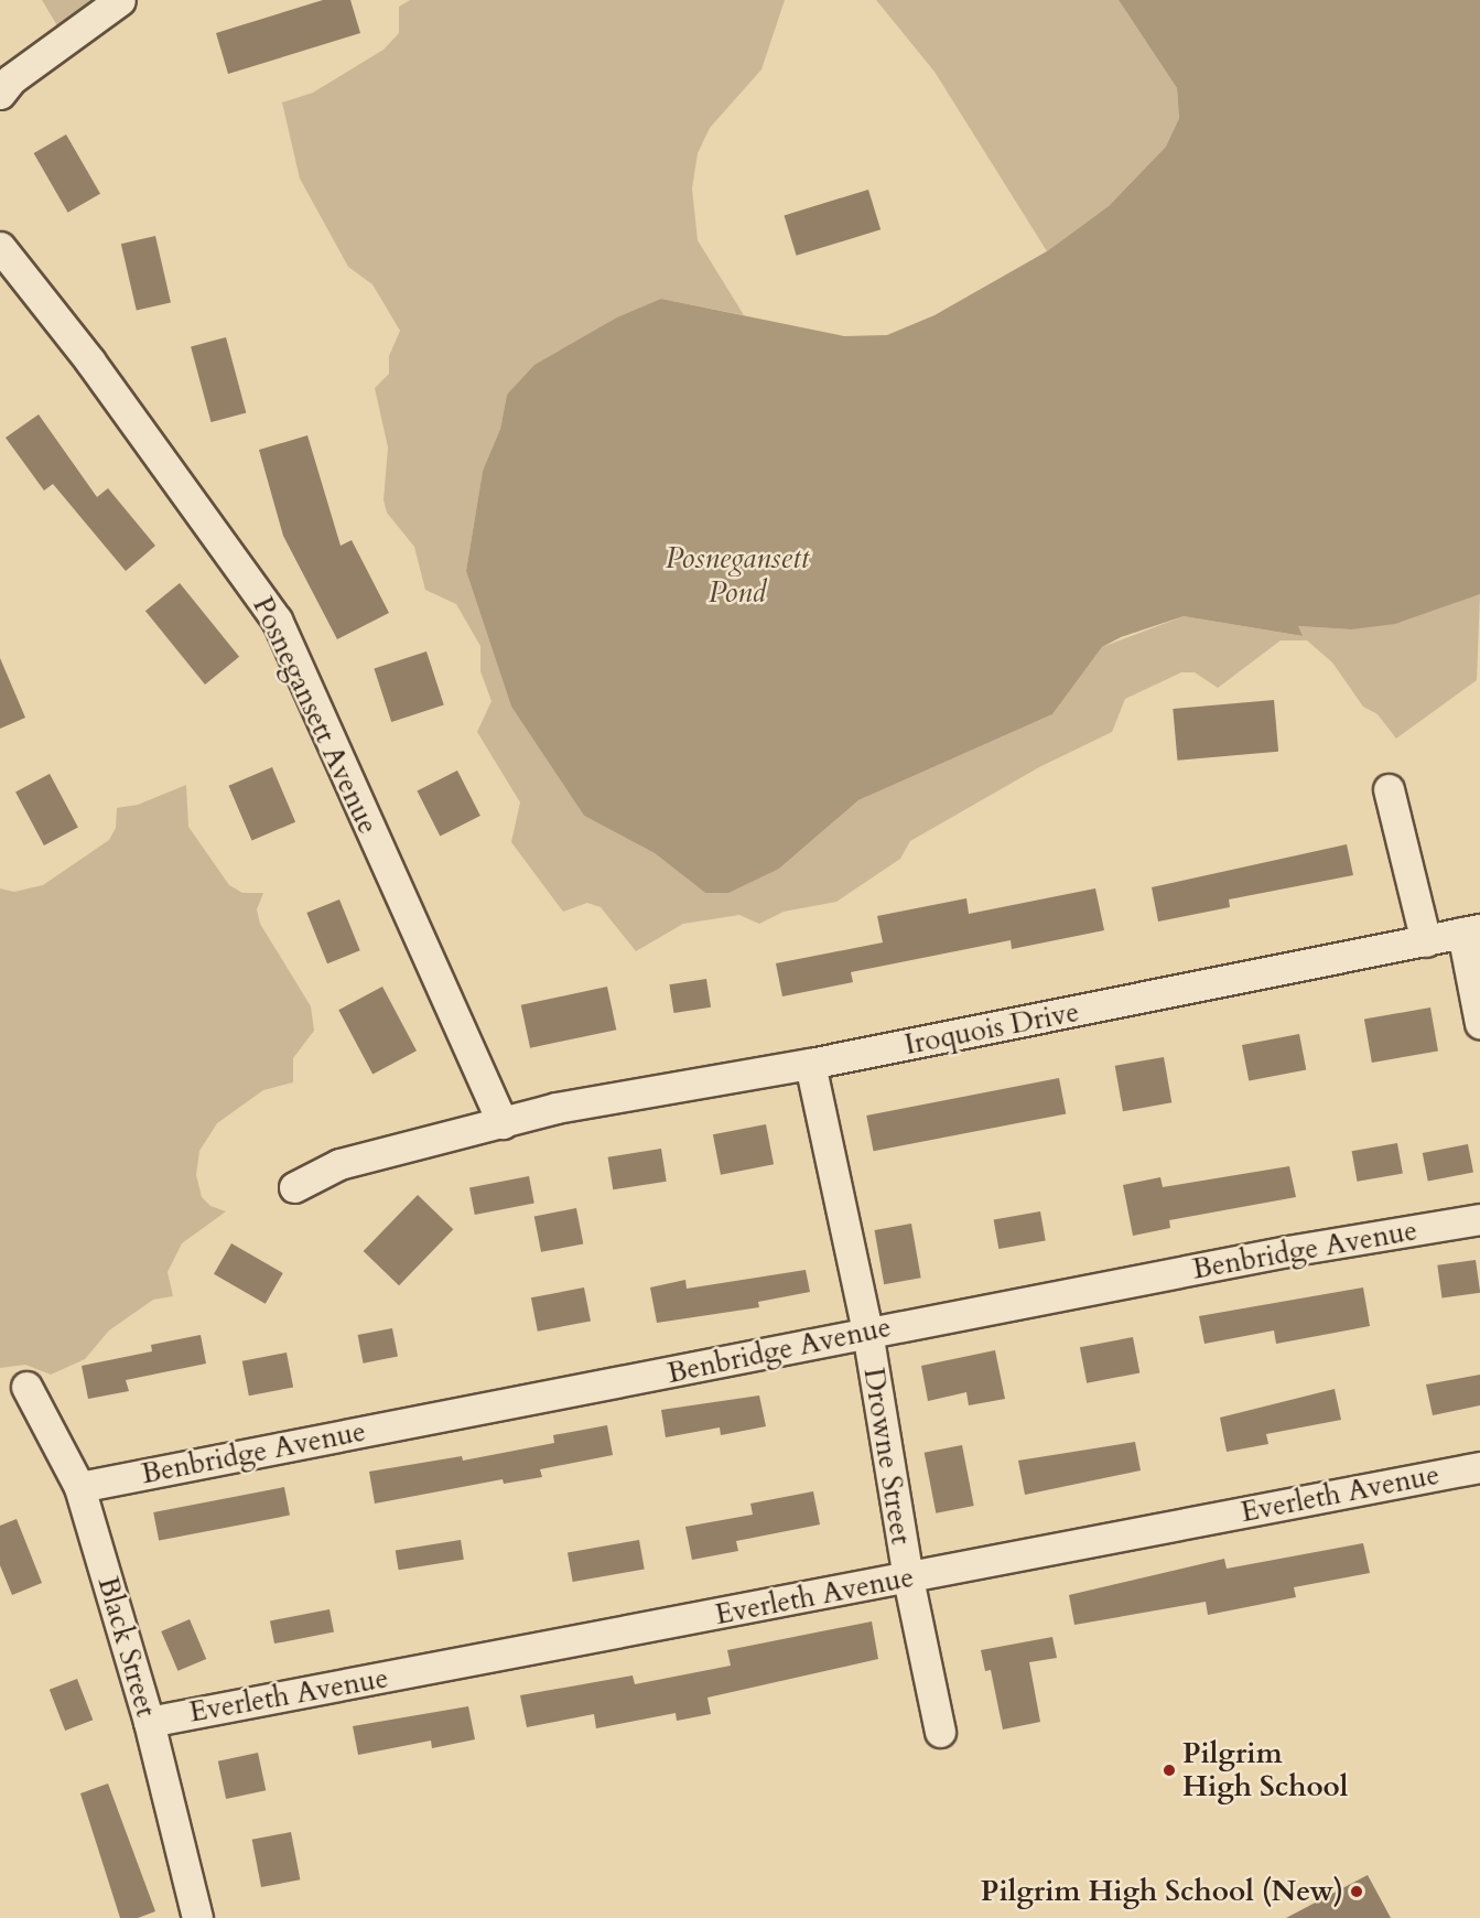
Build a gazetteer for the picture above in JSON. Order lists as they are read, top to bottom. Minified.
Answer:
{"streets":{"street":["Posnegansett Avenue","Iroquois Drive","Benbridge Avenue","Drowne Street","Everleth Avenue","Black Street"]},"crossings":[["Posnegansett Avenue","Iroquois Drive"],["Iroquois Drive","Drowne Street"],["Benbridge Avenue","Drowne Street"],["Benbridge Avenue","Black Street"],["Drowne Street","Everleth Avenue"],["Everleth Avenue","Black Street"]],"water":["Posnegansett Pond"],"places":["Pilgrim High School","Pilgrim High School (New)"]}
